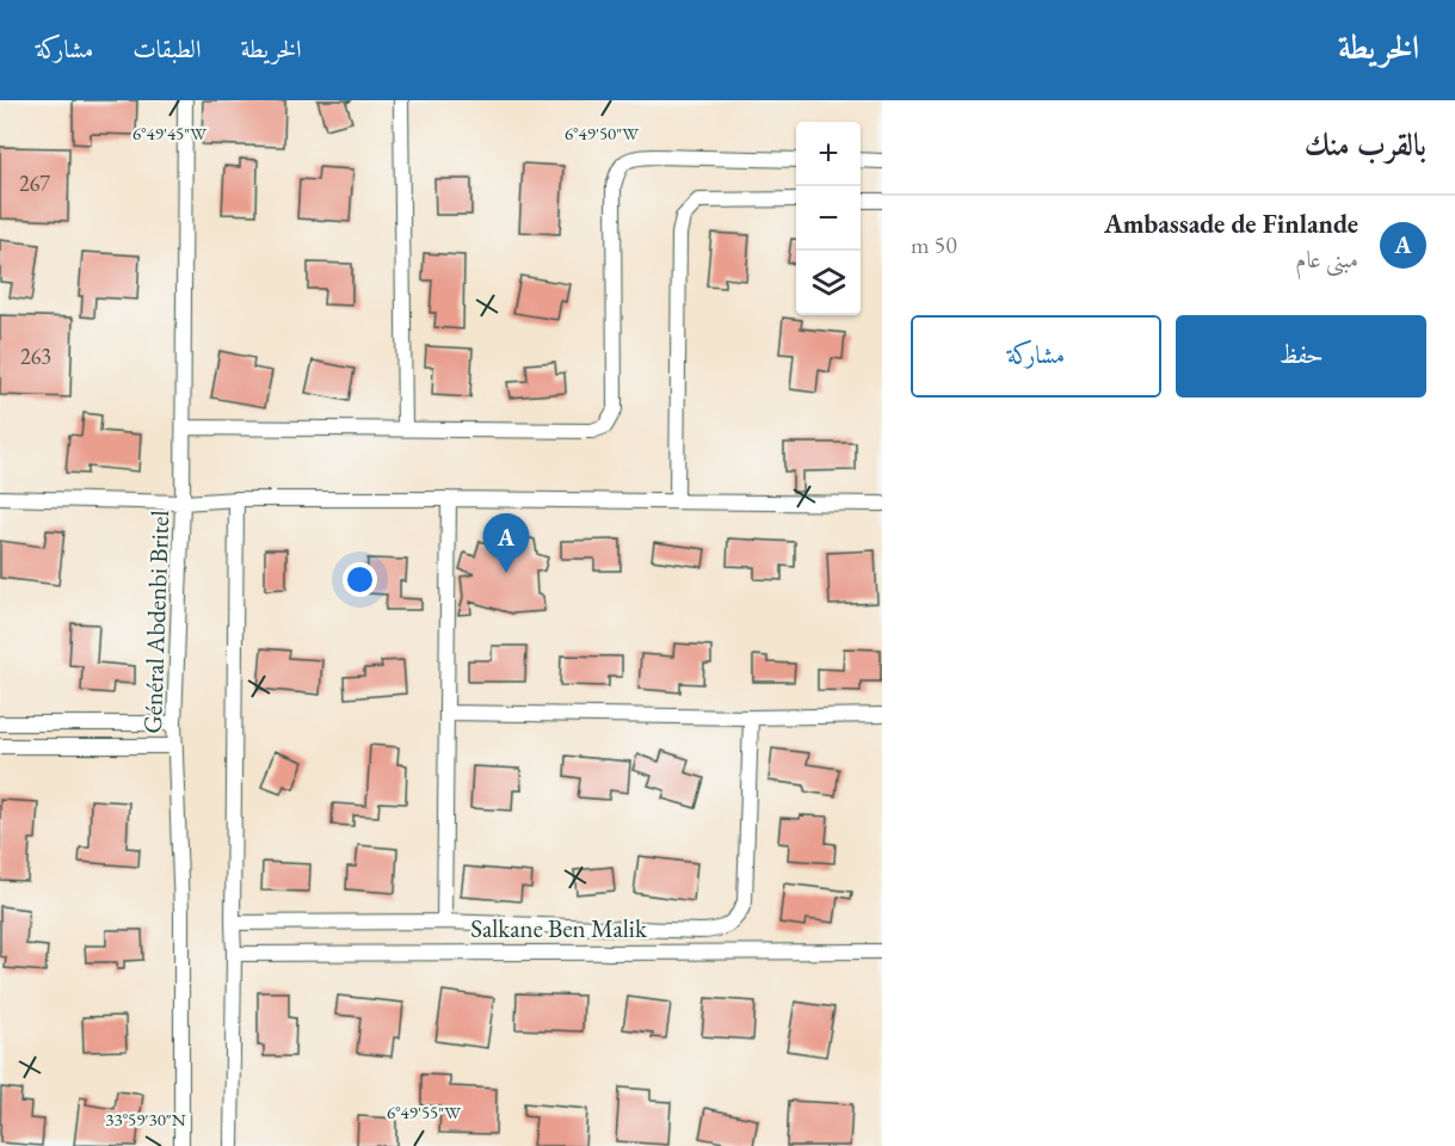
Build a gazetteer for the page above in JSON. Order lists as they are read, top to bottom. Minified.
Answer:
{"streets":{"street":["Général Abdenbi Britel","Salkane Ben Malik"]},"house_numbers":["267","263"],"page":{"header":"الخريطة","nav":["الخريطة","الطبقات","مشاركة"],"heading":"بالقرب منك","map_buttons":["+","−"],"list":[{"mark":"A","name":"Ambassade de Finlande","note":"مبنى عام","value":"50 m"}],"buttons":["حفظ","مشاركة"],"pins":"A"},"coordinates":["6°49'45\"W","6°49'50\"W","6°49'55\"W","33°59'30\"N"]}
